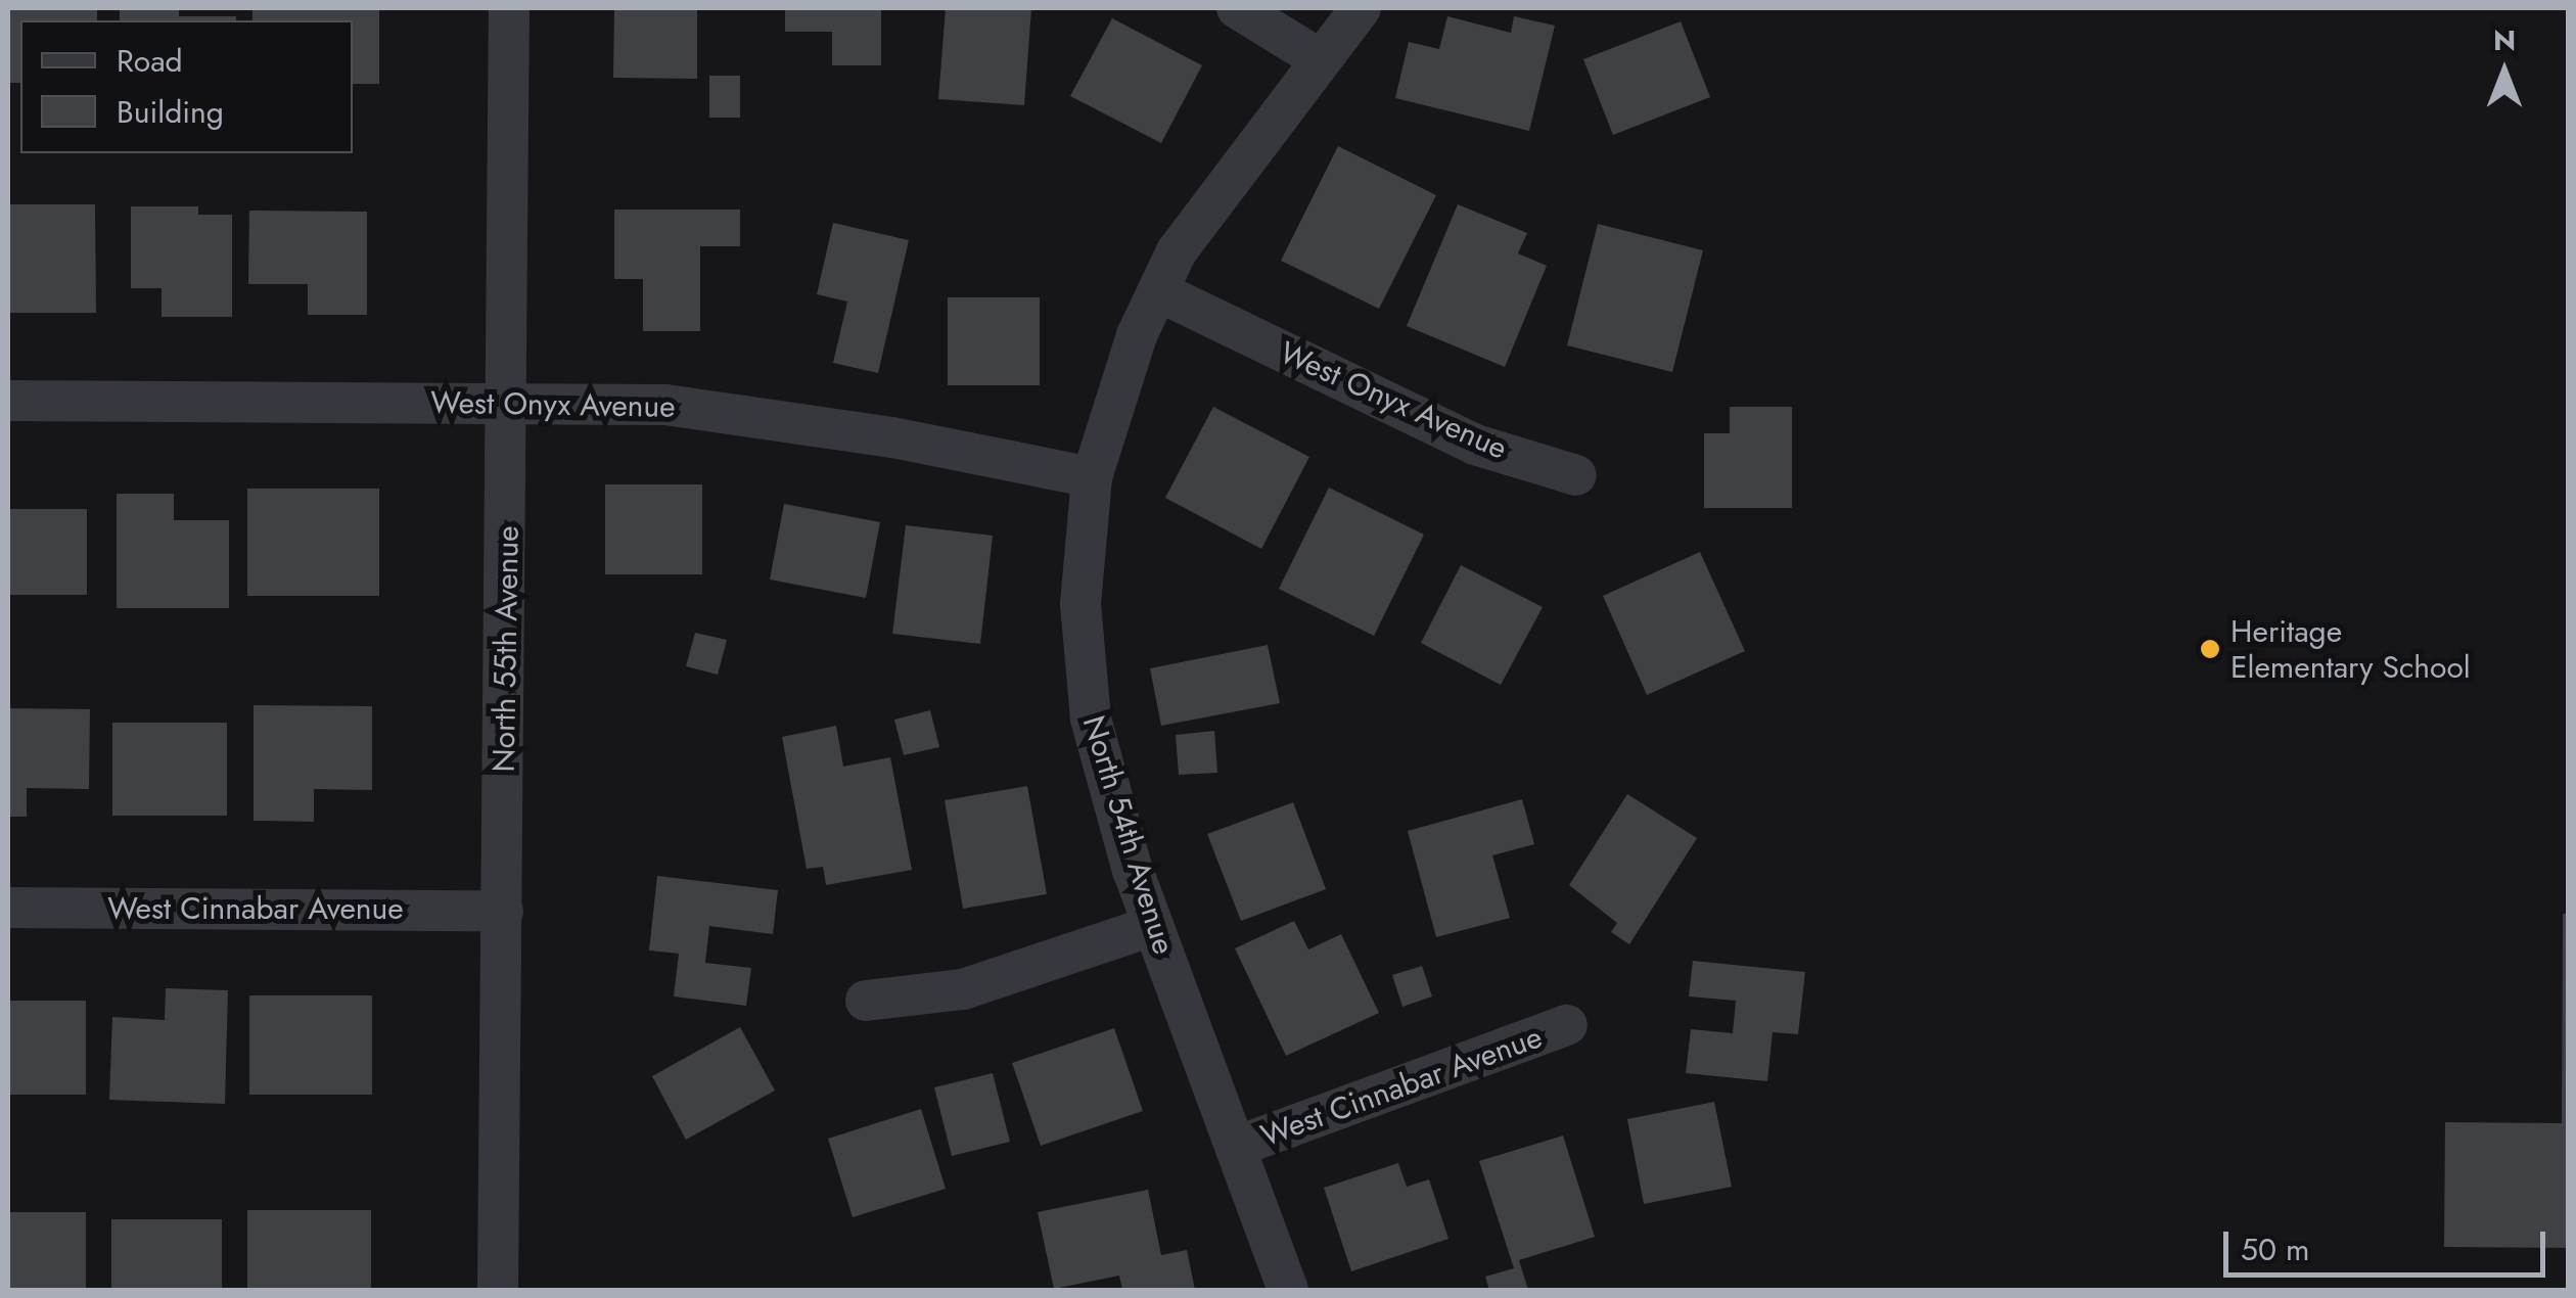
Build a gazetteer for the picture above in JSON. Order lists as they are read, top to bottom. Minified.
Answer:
{"streets":{"street":["West Onyx Avenue","North 55th Avenue","North 54th Avenue","West Cinnabar Avenue"]},"crossings":[["West Onyx Avenue","North 55th Avenue"],["West Onyx Avenue","North 54th Avenue"],["North 55th Avenue","West Cinnabar Avenue"],["North 54th Avenue","West Cinnabar Avenue"]],"places":["Heritage Elementary School"],"legend":["Road","Building"],"scale_bar":"50 m","north":"top"}
